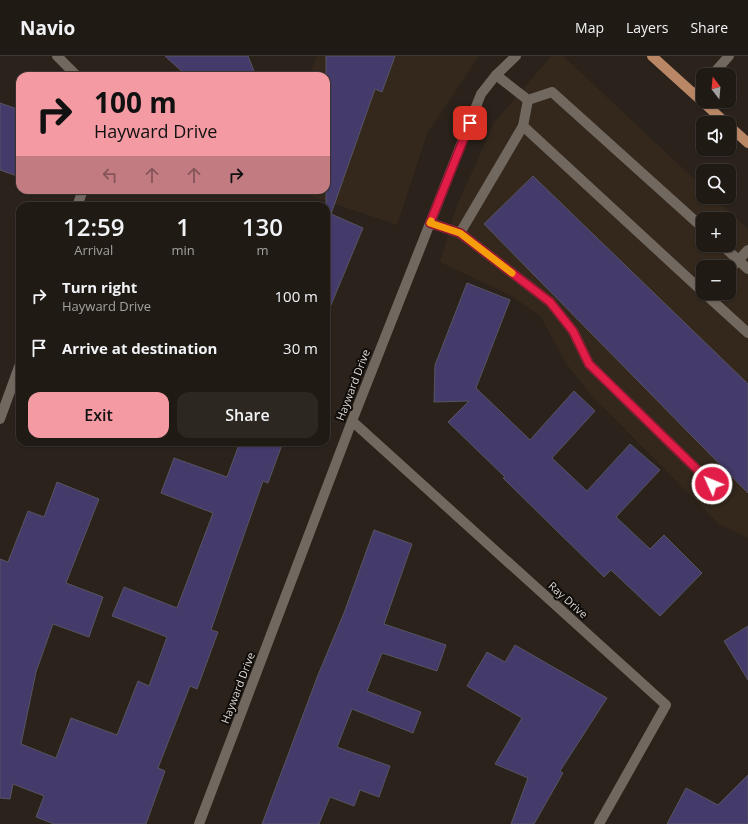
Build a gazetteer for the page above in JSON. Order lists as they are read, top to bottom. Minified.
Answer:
{"streets":{"street":["Hayward Drive","Ray Drive"]},"crossings":[["Hayward Drive","Ray Drive"]],"north":"top","page":{"header":"Navio","nav":["Map","Layers","Share"],"map_buttons":["+","−"],"turn":["100 m","Hayward Drive"],"eta":["12:59","Arrival","1","min","130","m"],"list":[{"name":"Turn right","note":"Hayward Drive","value":"100 m"},{"name":"Arrive at destination","value":"30 m"}],"buttons":["Exit","Share"]}}
